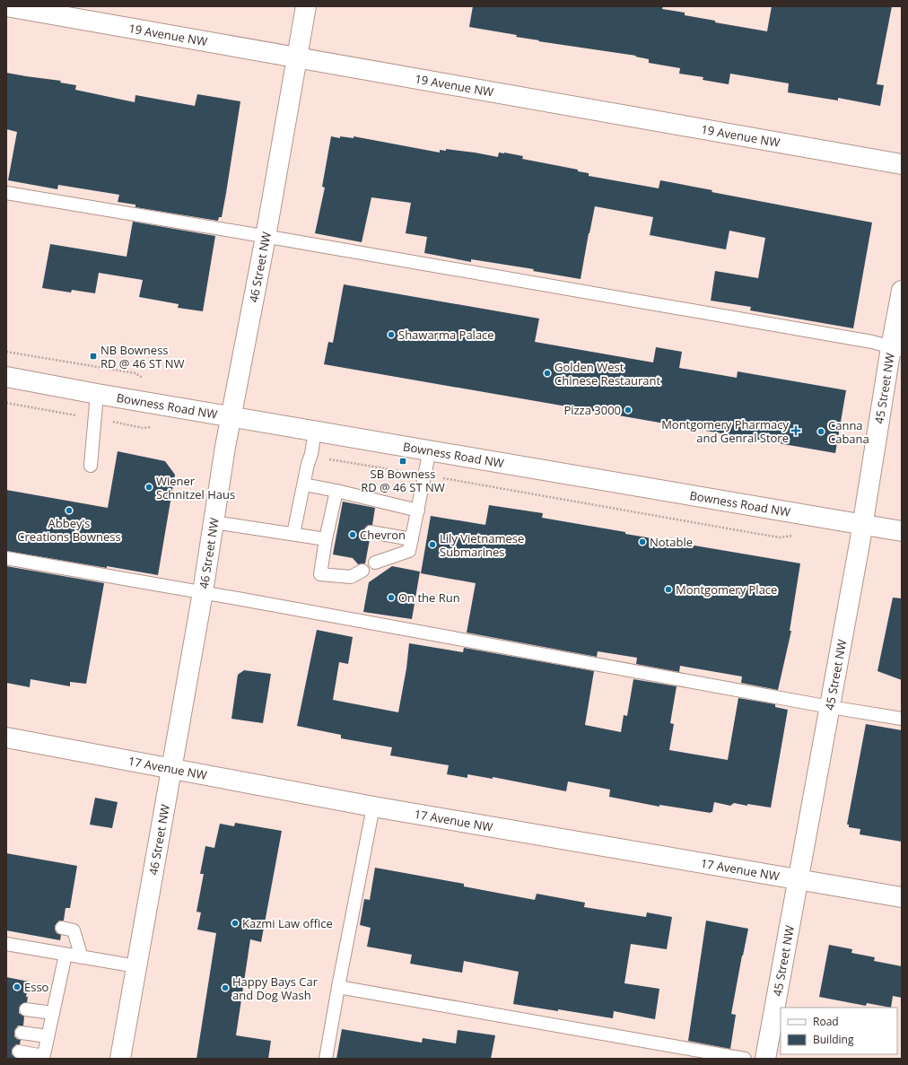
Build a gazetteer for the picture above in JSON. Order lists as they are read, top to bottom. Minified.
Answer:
{"streets":{"street":["19 Avenue NW","46 Street NW","45 Street NW","Bowness Road NW","17 Avenue NW"]},"crossings":[["19 Avenue NW","46 Street NW"],["46 Street NW","Bowness Road NW"],["46 Street NW","17 Avenue NW"],["45 Street NW","Bowness Road NW"],["45 Street NW","17 Avenue NW"]],"places":{"other":["Shawarma Palace","Golden West Chinese Restaurant","Pizza 3000","Canna Cabana","Wiener Schnitzel Haus","Abbey's Creations Bowness","Chevron","Notable","Lily Vietnamese Submarines","Montgomery Place","On the Run","Kazmi Law office","Esso","Happy Bays Car and Dog Wash"],"transit":["NB Bowness RD @ 46 ST NW","SB Bowness RD @ 46 ST NW"],"health":["Montgomery Pharmacy and Genral Store"]},"legend":["Road","Building"]}
